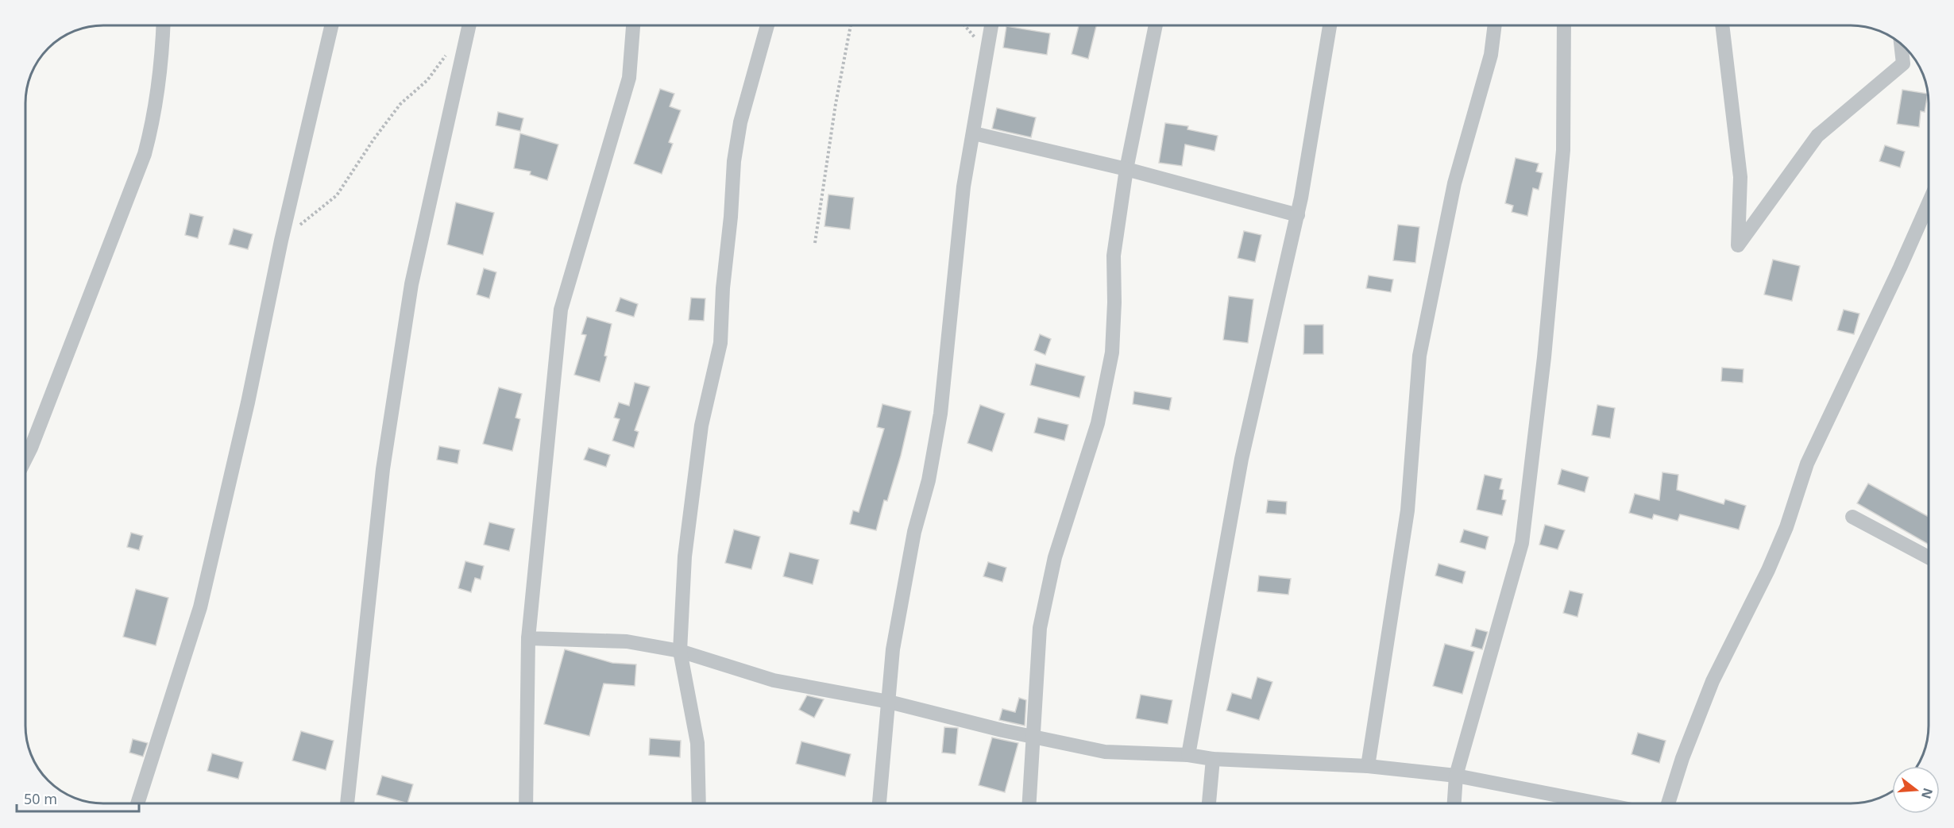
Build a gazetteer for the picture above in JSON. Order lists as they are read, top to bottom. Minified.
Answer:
{"scale_bar":"50 m","north":"right"}
